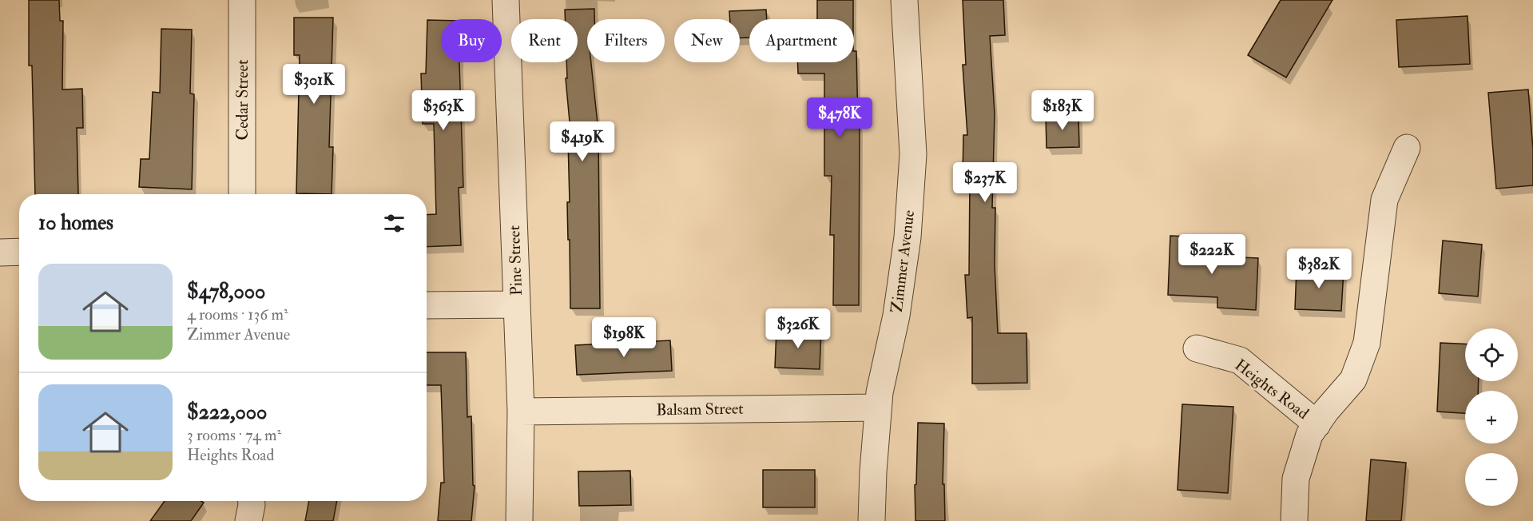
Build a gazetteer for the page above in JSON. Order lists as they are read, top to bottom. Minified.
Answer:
{"streets":{"street":["Cedar Street","Pine Street","Zimmer Avenue","Heights Road","Balsam Street"]},"crossings":[["Pine Street","Balsam Street"],["Zimmer Avenue","Balsam Street"]],"page":{"chip":["Buy","Rent","Filters","New","Apartment"],"price":["$301K","$363K","$183K","$478K","$419K","$237K","$222K","$382K","$326K","$198K"],"heading":"10 homes","list":[{"name":"$478,000","note":"4 rooms · 136 m² · Zimmer Avenue"},{"name":"$222,000","note":"3 rooms · 74 m² · Heights Road"}],"map_buttons":["+","−"]}}
